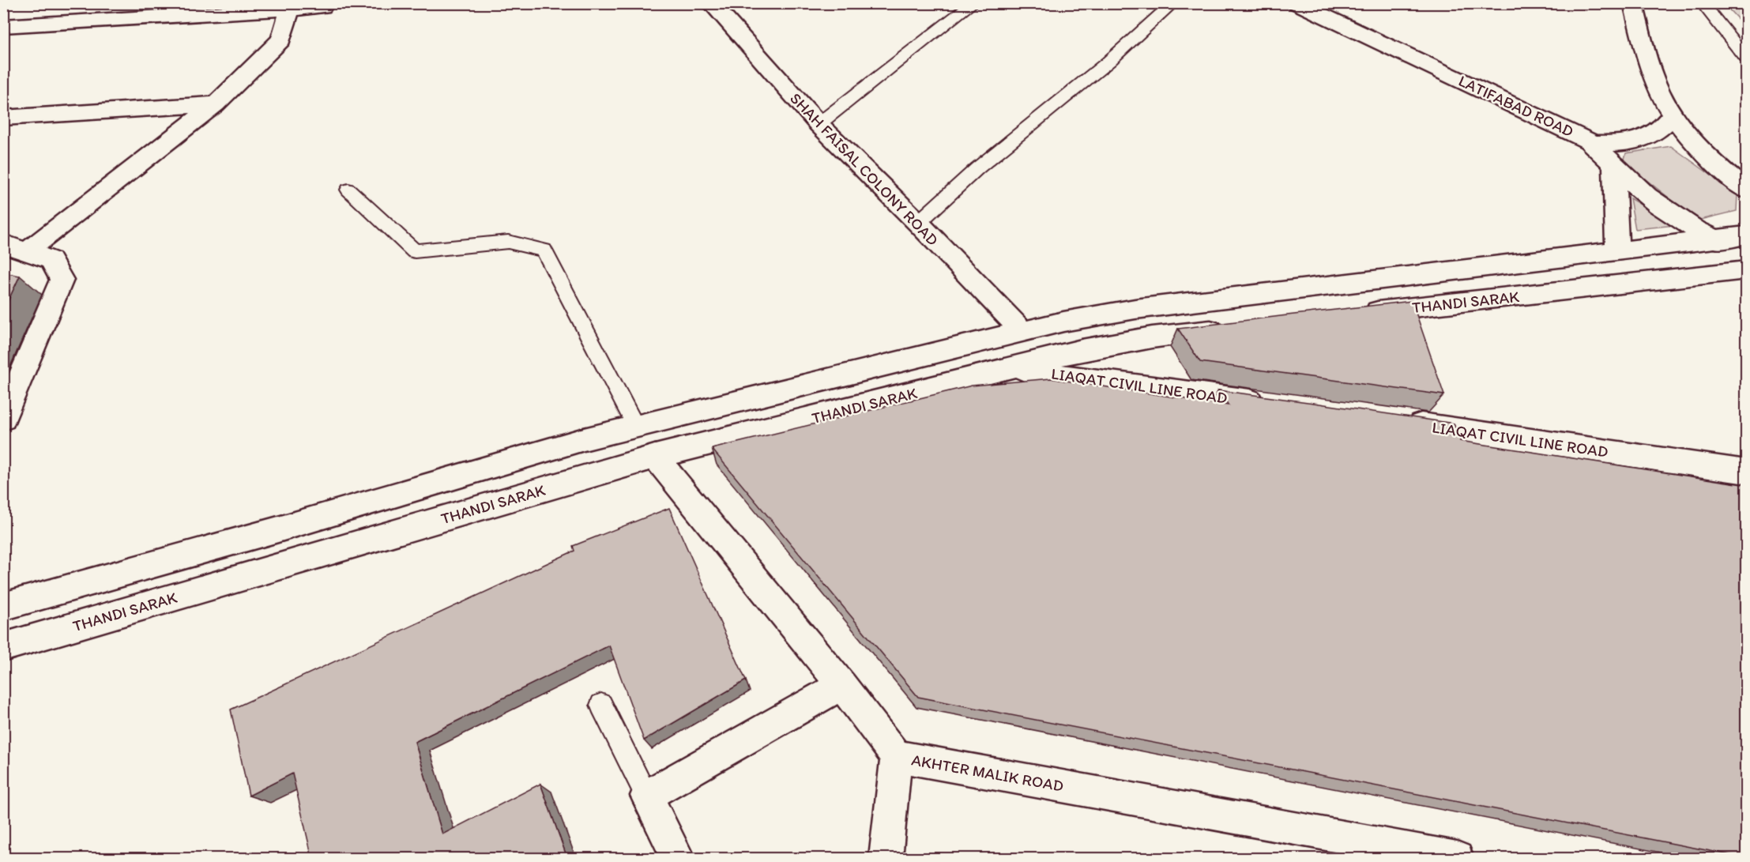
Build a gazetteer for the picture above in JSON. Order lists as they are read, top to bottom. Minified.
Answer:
{"streets":{"main road":["LATIFABAD ROAD","SHAH FAISAL COLONY ROAD","THANDI SARAK","LIAQAT CIVIL LINE ROAD","AKHTER MALIK ROAD"]},"crossings":[["LATIFABAD ROAD","THANDI SARAK"],["SHAH FAISAL COLONY ROAD","THANDI SARAK"],["THANDI SARAK","LIAQAT CIVIL LINE ROAD"],["THANDI SARAK","AKHTER MALIK ROAD"]]}
